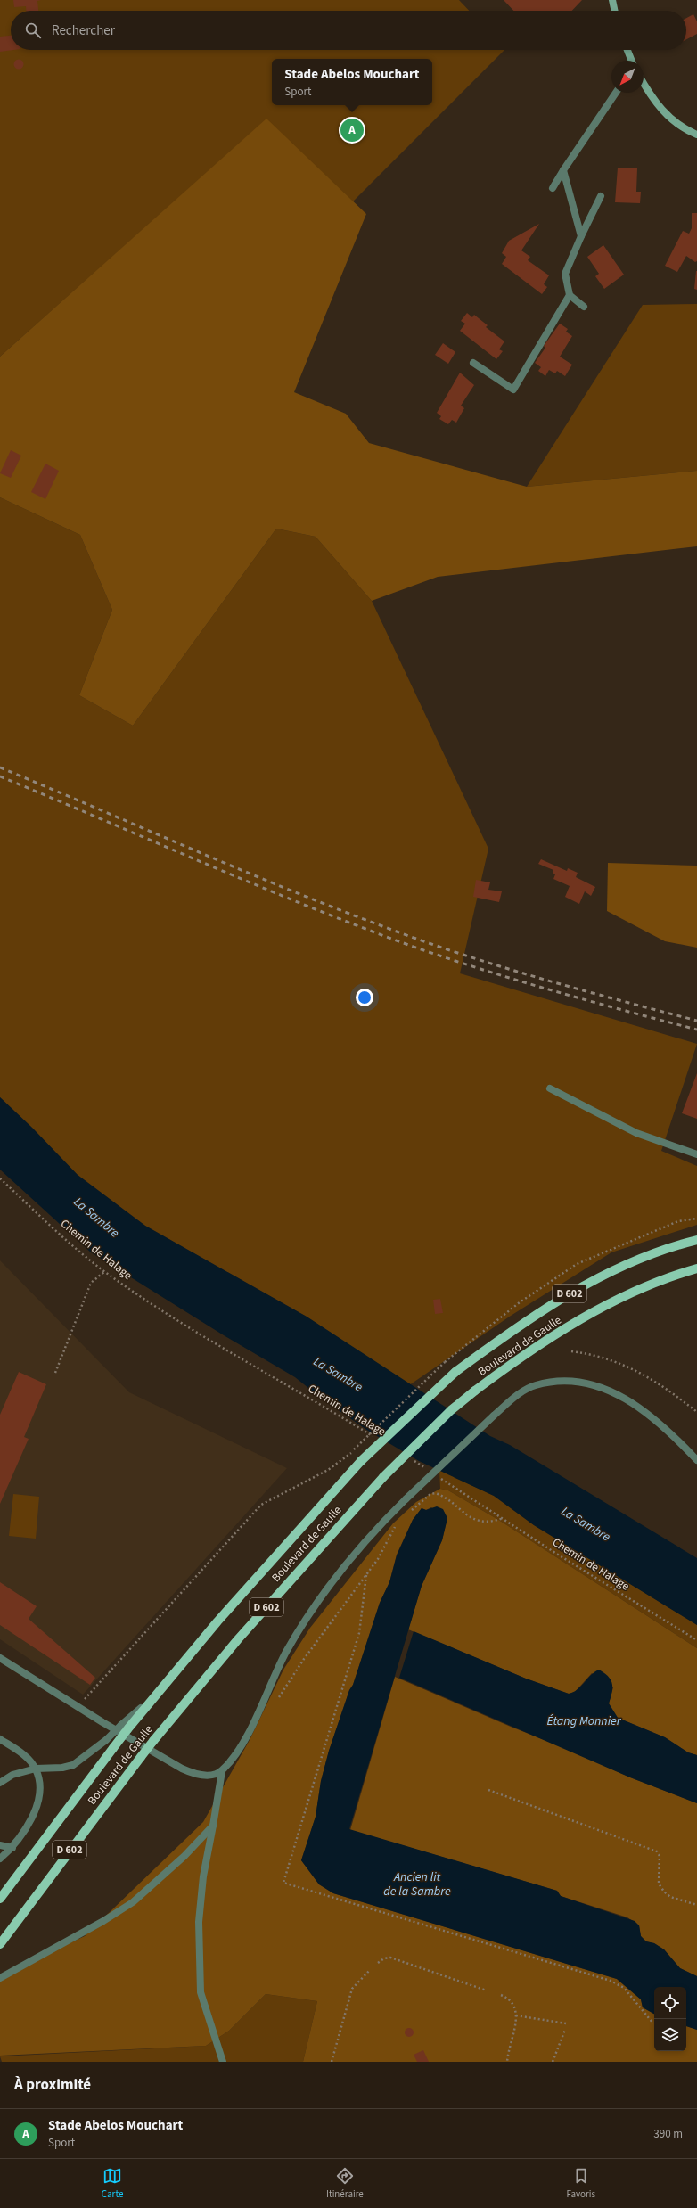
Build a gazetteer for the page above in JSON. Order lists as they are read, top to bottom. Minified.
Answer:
{"streets":{"main road":["D 602","Boulevard de Gaulle"],"path":["Chemin de Halage"]},"water":["La Sambre","Étang Monnier","Ancien lit de la Sambre"],"north":"bottom left","page":{"search":"Rechercher","popup":["Stade Abelos Mouchart","Sport"],"pins":"A","heading":"À proximité","list":[{"mark":"A","name":"Stade Abelos Mouchart","note":"Sport","value":"390 m"}],"nav":["Carte","Itinéraire","Favoris"]}}
